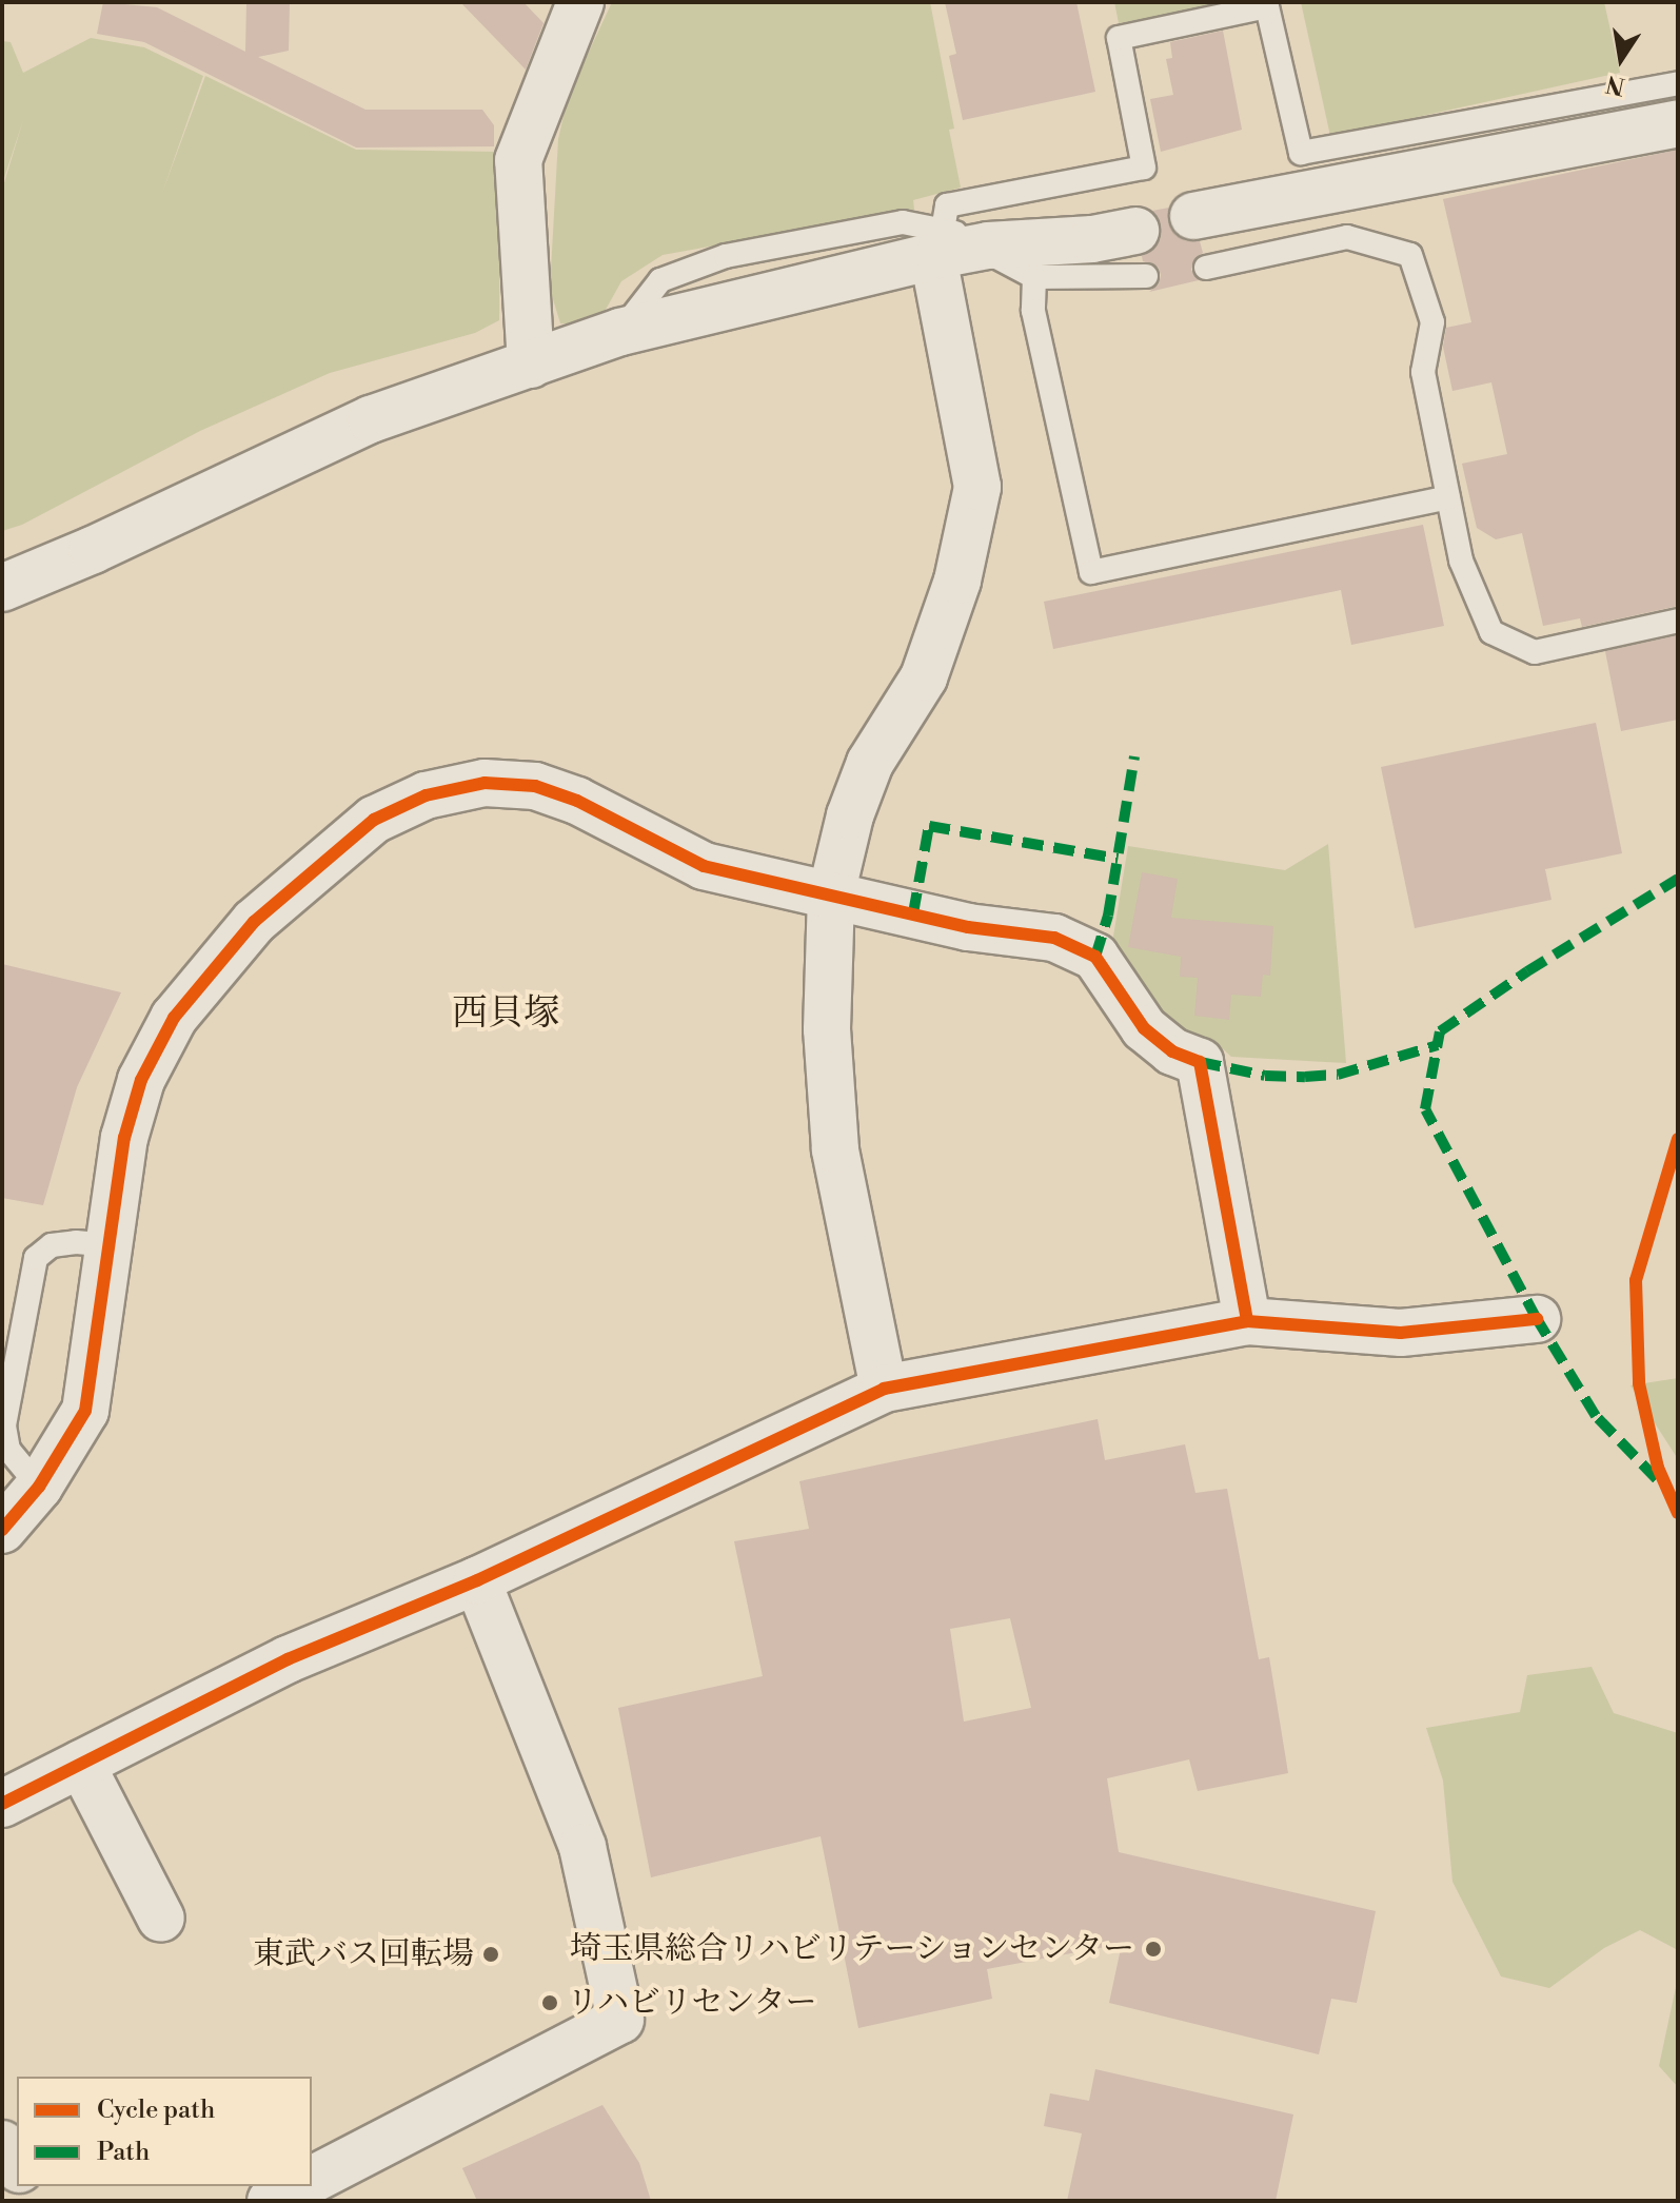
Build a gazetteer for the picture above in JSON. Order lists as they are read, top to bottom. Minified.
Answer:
{"districts":["西貝塚"],"places":["埼玉県総合リハビリテーションセンター","東武バス回転場","リハビリセンター"],"legend":["Cycle path","Path"],"north":"bottom"}
